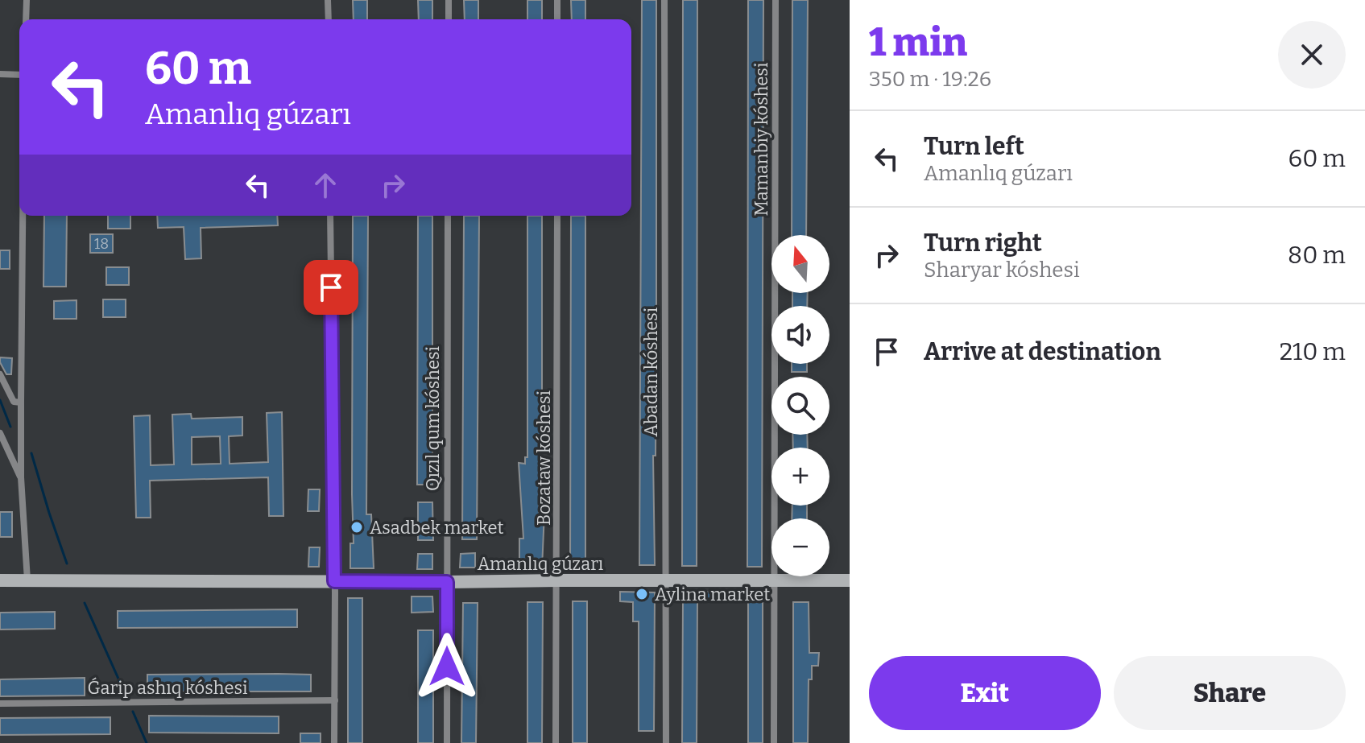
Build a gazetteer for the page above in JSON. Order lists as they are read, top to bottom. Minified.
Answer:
{"streets":{"street":["Mamanbiy kóshesi","Abadan kóshesi","Qızıl qum kóshesi","Bozataw kóshesi","Amanlıq gúzarı","Ǵarip ashıq kóshesi"]},"crossings":[["Mamanbiy kóshesi","Amanlıq gúzarı"],["Abadan kóshesi","Amanlıq gúzarı"],["Qızıl qum kóshesi","Amanlıq gúzarı"],["Bozataw kóshesi","Amanlıq gúzarı"]],"places":["Asadbek market","Aylina market"],"house_numbers":["18"],"north":"top","page":{"heading":["1 min","350 m · 19:26"],"turn":["60 m","Amanlıq gúzarı"],"list":[{"name":"Turn left","note":"Amanlıq gúzarı","value":"60 m"},{"name":"Turn right","note":"Sharyar kóshesi","value":"80 m"},{"name":"Arrive at destination","value":"210 m"}],"map_buttons":["+","−"],"buttons":["Exit","Share"]}}
